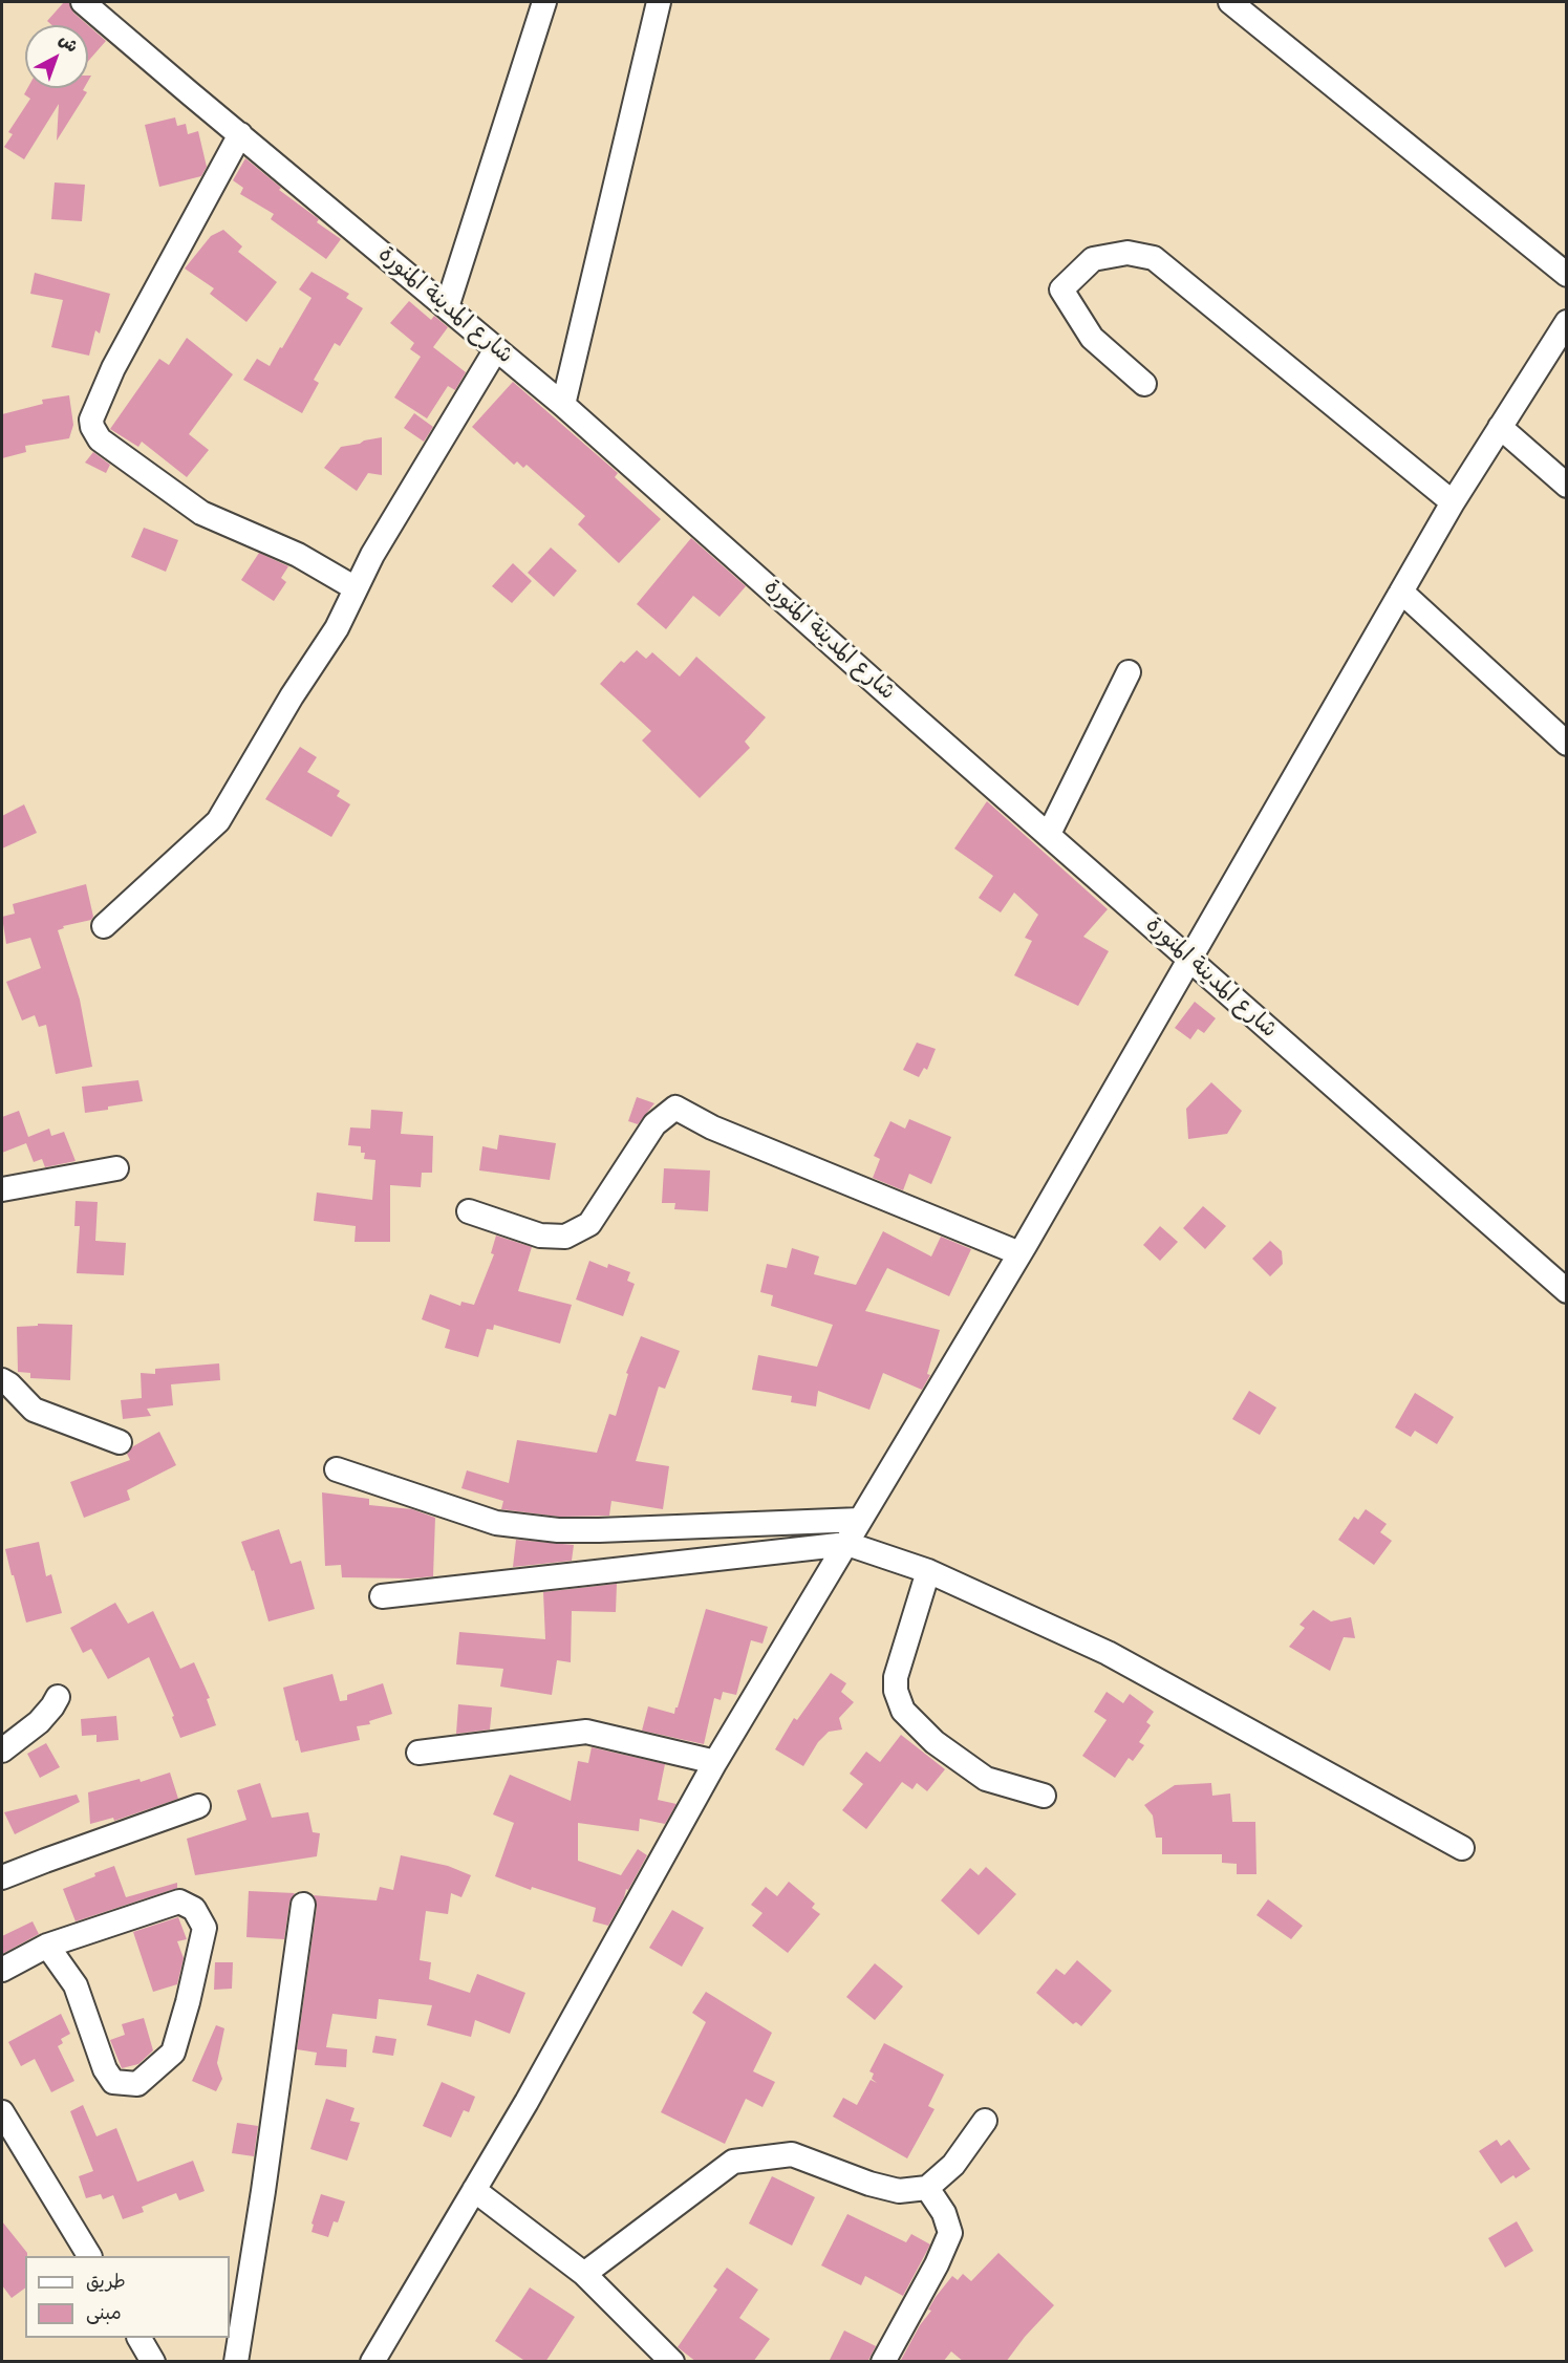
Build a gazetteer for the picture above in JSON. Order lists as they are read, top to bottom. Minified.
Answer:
{"streets":{"street":["شارع المدينة المنورة"]},"legend":["طريق","مبنى"],"north":"top right"}
